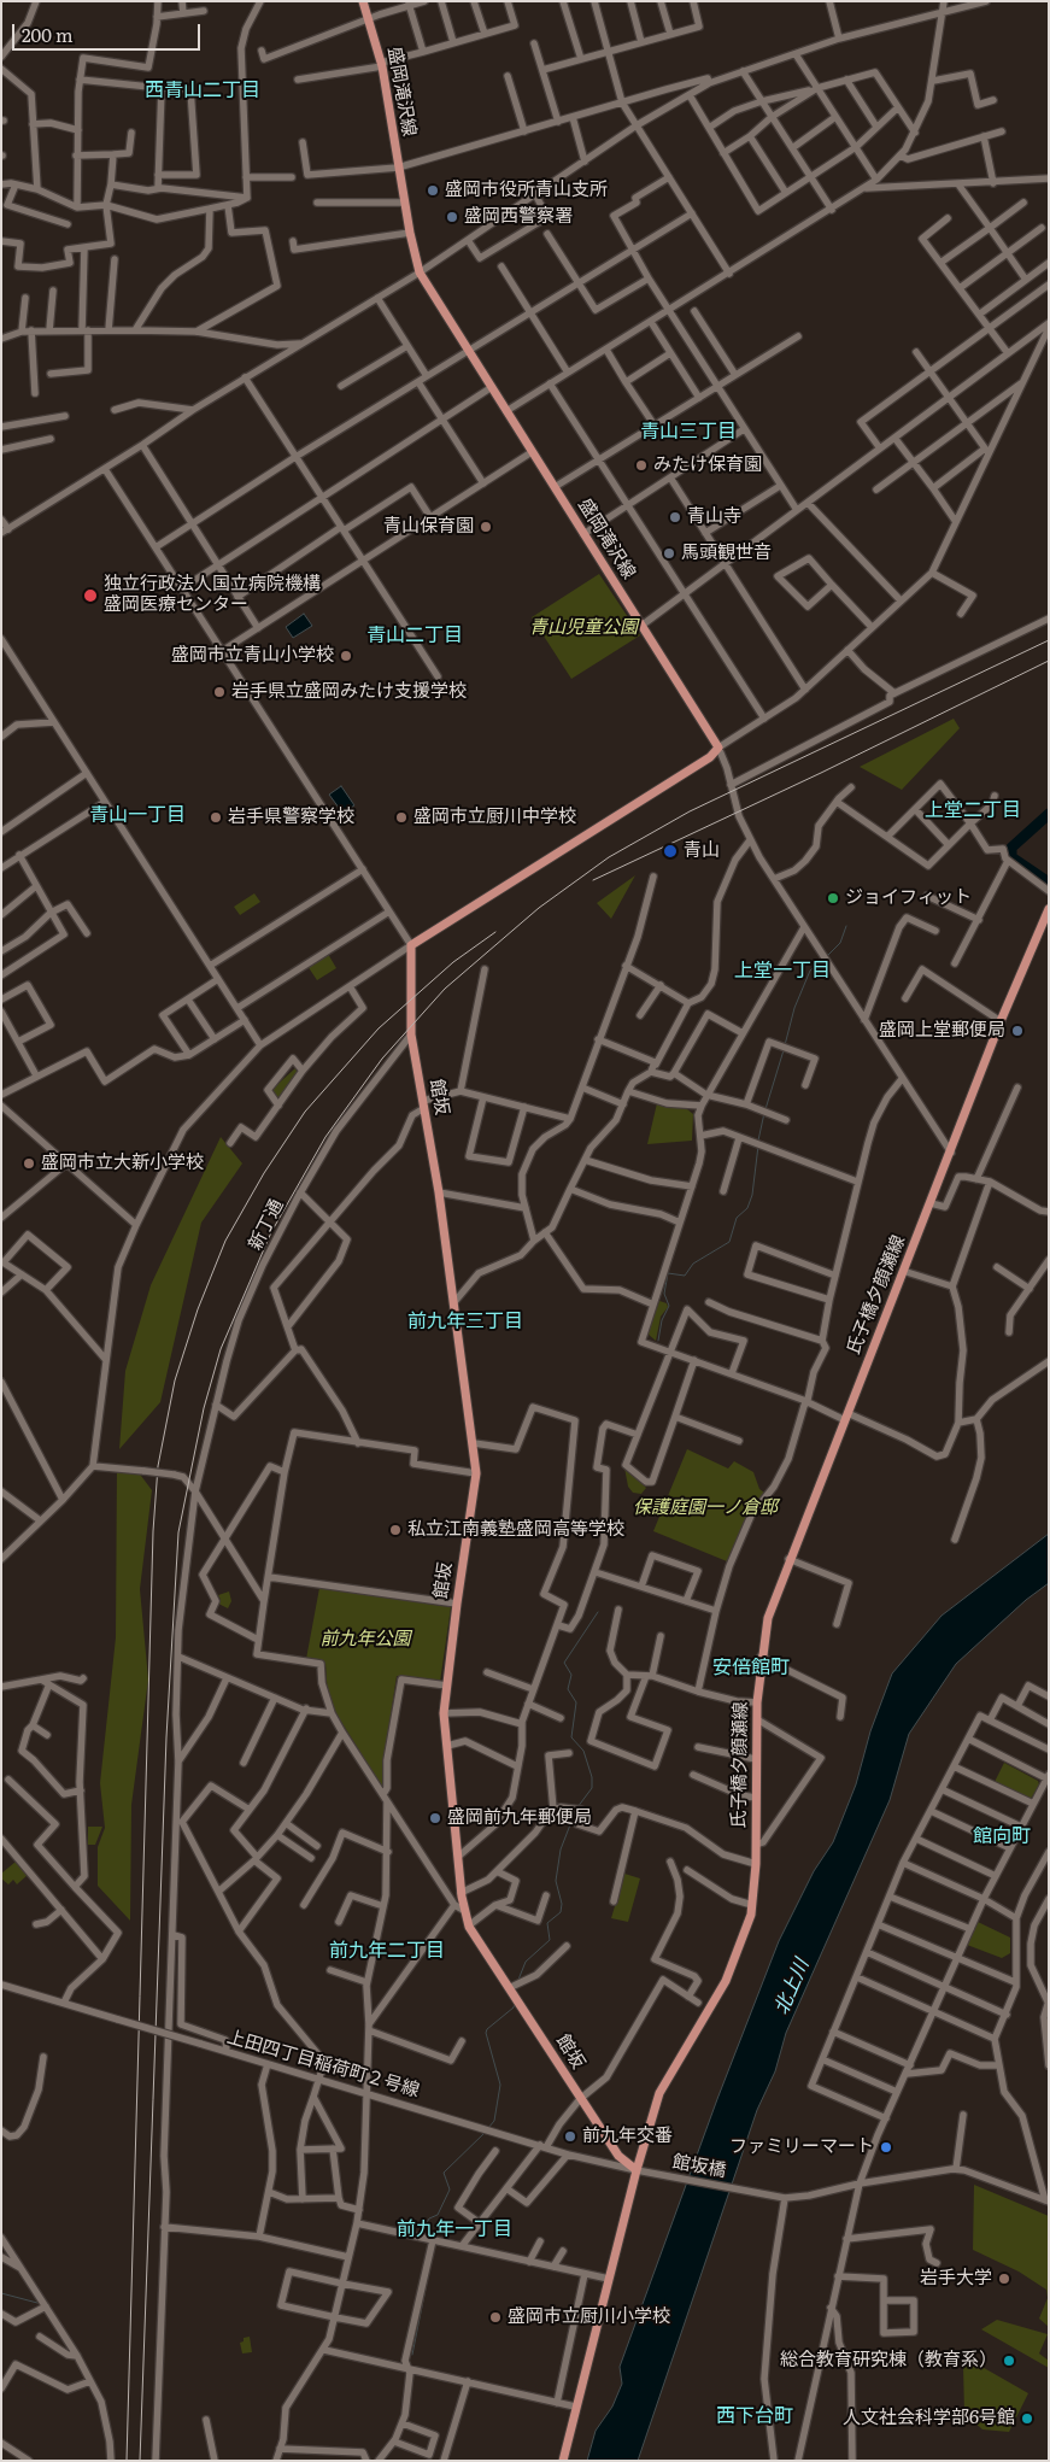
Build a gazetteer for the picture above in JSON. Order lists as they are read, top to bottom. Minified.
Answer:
{"streets":{"main road":["盛岡滝沢線","館坂","氏子橋夕顔瀬線"],"street":["新丁通","上田四丁目稲荷町２号線","館坂橋"]},"crossings":[["館坂","新丁通"],["館坂","氏子橋夕顔瀬線"],["館坂","上田四丁目稲荷町２号線"],["館坂","館坂橋"],["氏子橋夕顔瀬線","上田四丁目稲荷町２号線"],["氏子橋夕顔瀬線","館坂橋"],["上田四丁目稲荷町２号線","館坂橋"]],"districts":["西青山二丁目","青山三丁目","青山二丁目","上堂二丁目","青山一丁目","上堂一丁目","前九年三丁目","安倍館町","館向町","前九年二丁目","前九年一丁目","西下台町"],"water":["北上川"],"parks":["青山児童公園","保護庭園一ノ倉邸","前九年公園"],"places":["盛岡市役所青山支所","盛岡西警察署","みたけ保育園","青山寺","青山保育園","馬頭観世音","独立行政法人国立病院機構 盛岡医療センター","盛岡市立青山小学校","岩手県立盛岡みたけ支援学校","岩手県警察学校","盛岡市立厨川中学校","青山","ジョイフィット","盛岡上堂郵便局","盛岡市立大新小学校","私立江南義塾盛岡高等学校","盛岡前九年郵便局","前九年交番","ファミリーマート","岩手大学","盛岡市立厨川小学校","総合教育研究棟（教育系）","人文社会科学部6号館"],"scale_bar":"200 m"}
